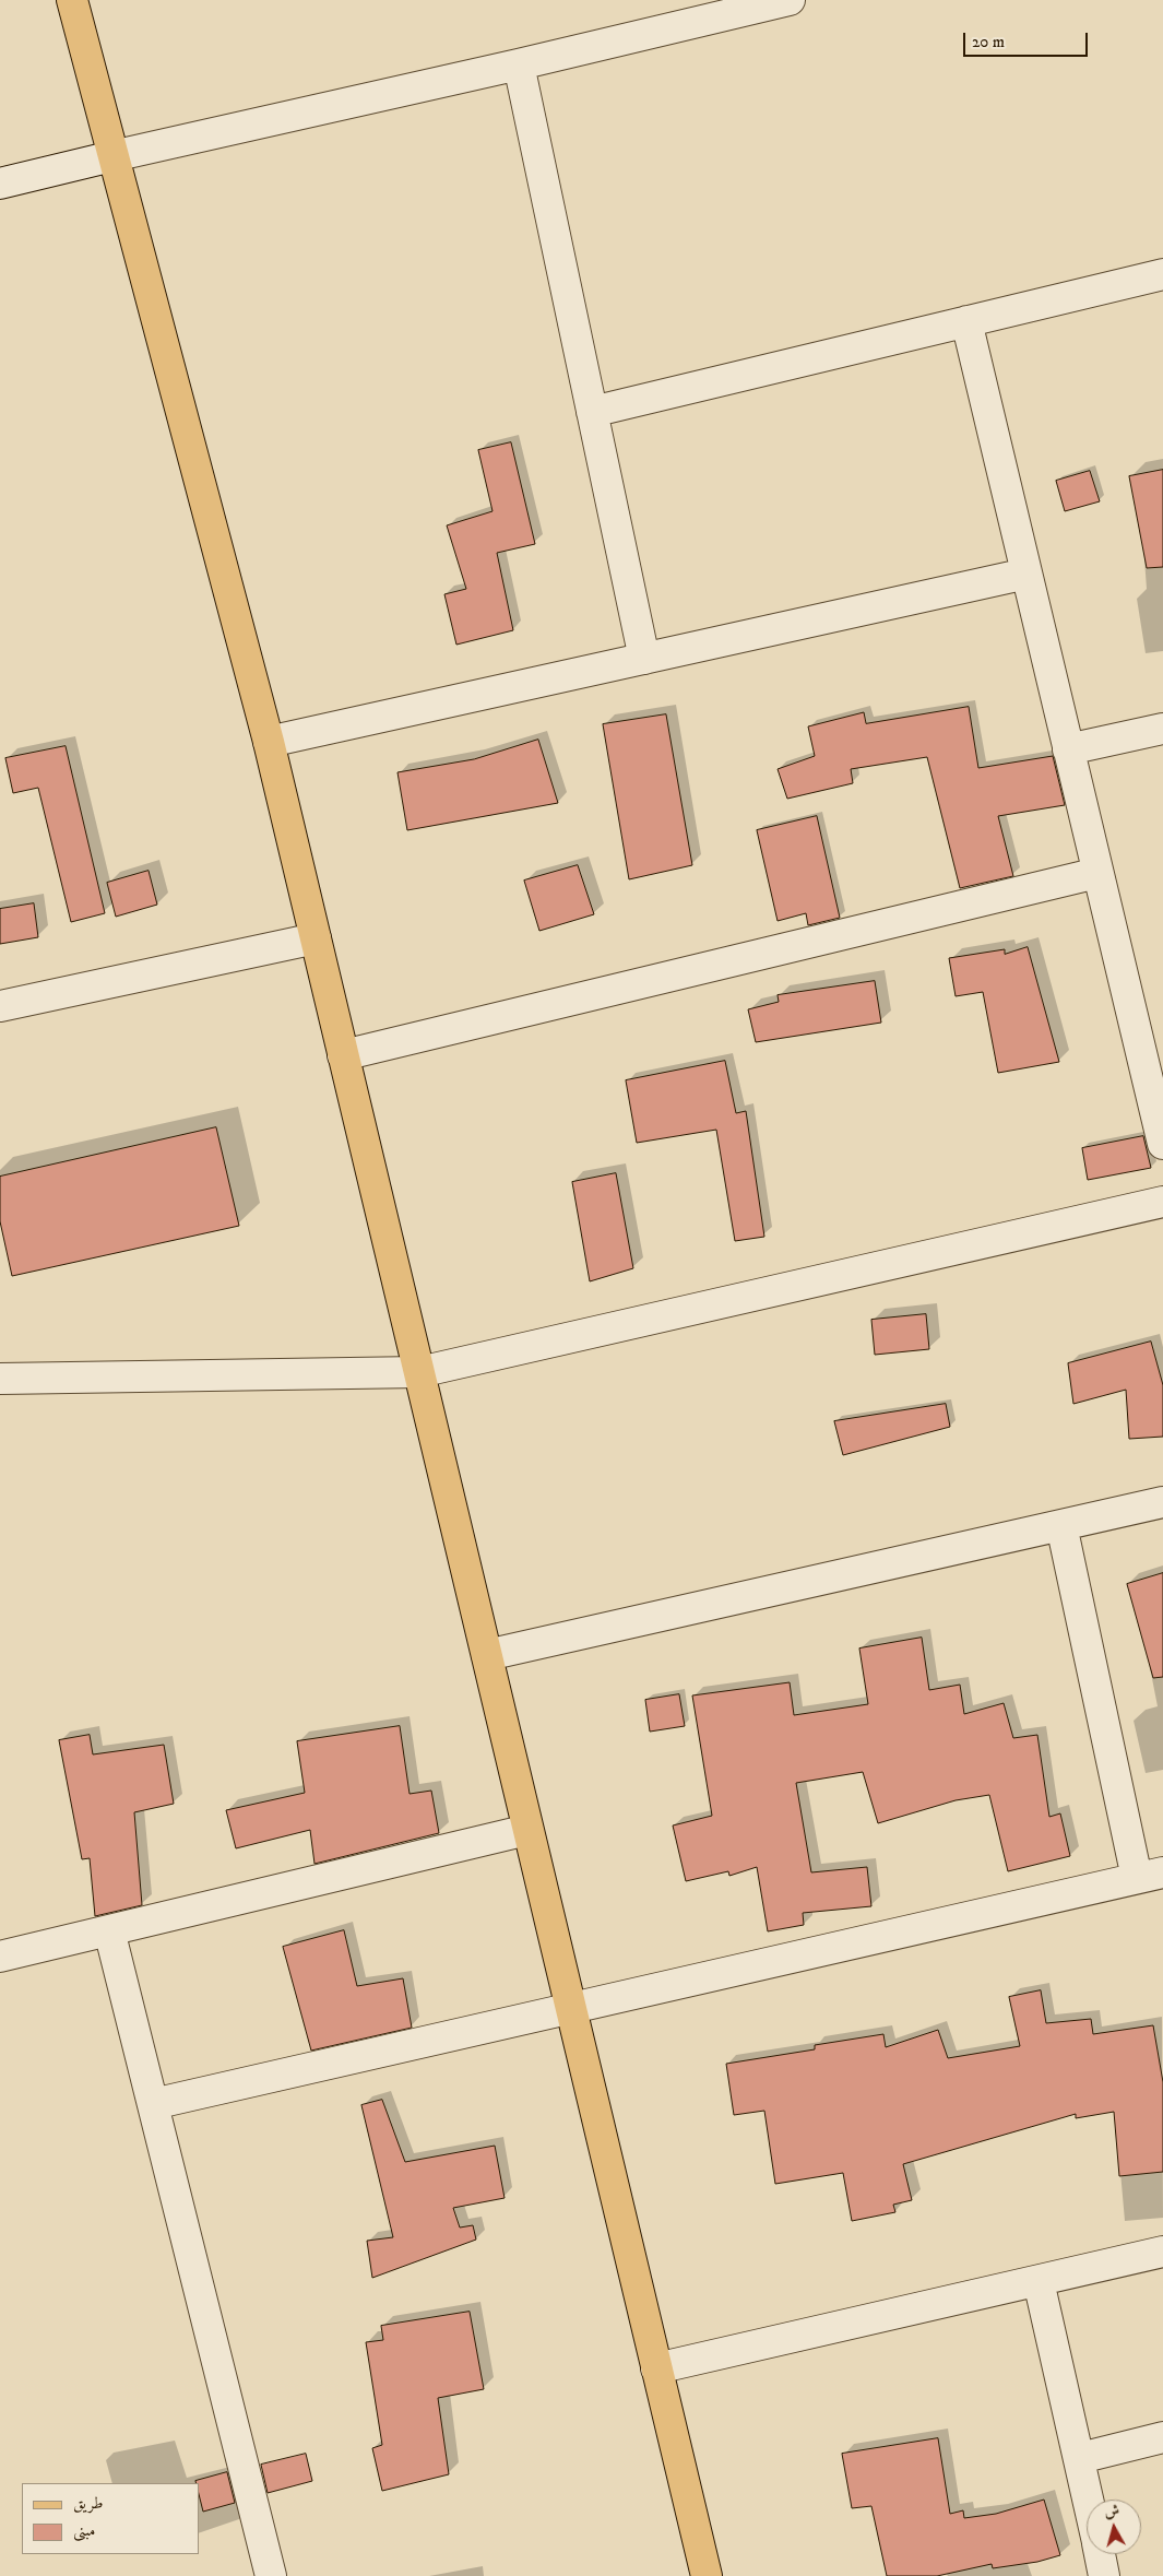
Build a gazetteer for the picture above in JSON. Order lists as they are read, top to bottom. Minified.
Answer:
{"legend":["طريق","مبنى"],"scale_bar":"20 m","north":"top"}
